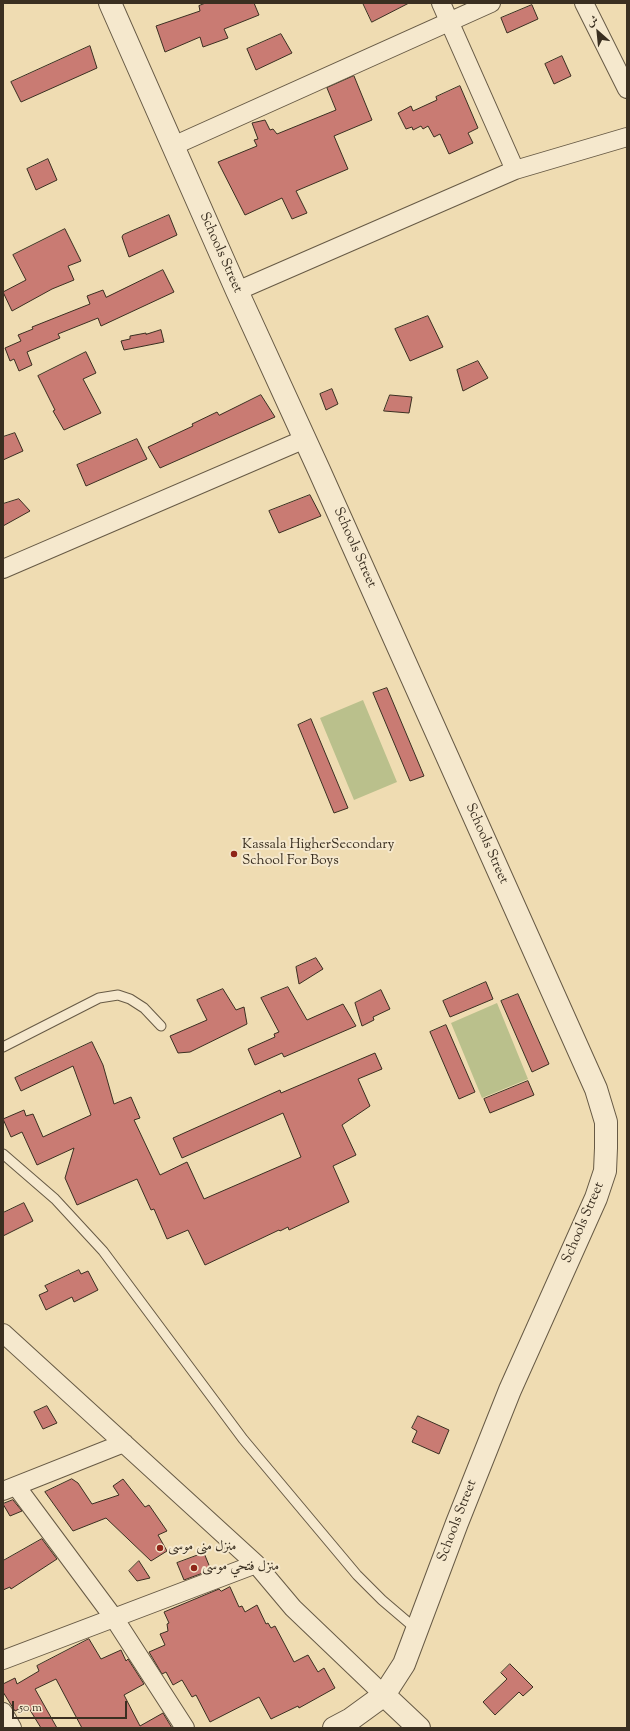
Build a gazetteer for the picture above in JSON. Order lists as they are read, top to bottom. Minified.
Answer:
{"streets":{"street":["Schools Street"]},"places":["Kassala HigherSecondary School For Boys","منزل منى موسى","منزل فتحي موسى"],"scale_bar":"50 m","north":"top left"}
